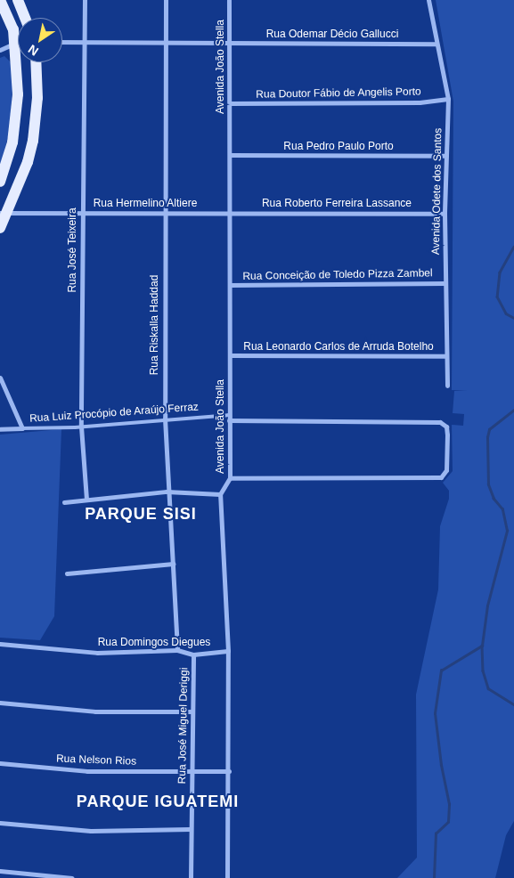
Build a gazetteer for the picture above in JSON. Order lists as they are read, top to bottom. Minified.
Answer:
{"streets":{"street":["Rua Odemar Décio Gallucci","Avenida João Stella","Rua Doutor Fábio de Angelis Porto","Rua Pedro Paulo Porto","Avenida Odete dos Santos","Rua Hermelino Altiere","Rua Roberto Ferreira Lassance","Rua José Teixeira","Rua Conceição de Toledo Pizza Zambel","Rua Riskalla Haddad","Rua Leonardo Carlos de Arruda Botelho","Rua Luiz Procópio de Araújo Ferraz","Rua Domingos Diegues","Rua José Miguel Deriggi","Rua Nelson Rios"]},"crossings":[["Rua Odemar Décio Gallucci","Avenida João Stella"],["Rua Odemar Décio Gallucci","Avenida Odete dos Santos"],["Rua Odemar Décio Gallucci","Rua José Teixeira"],["Rua Odemar Décio Gallucci","Rua Riskalla Haddad"],["Avenida João Stella","Rua Doutor Fábio de Angelis Porto"],["Avenida João Stella","Rua Pedro Paulo Porto"],["Avenida João Stella","Rua Hermelino Altiere"],["Avenida João Stella","Rua Roberto Ferreira Lassance"],["Avenida João Stella","Rua Conceição de Toledo Pizza Zambel"],["Avenida João Stella","Rua Leonardo Carlos de Arruda Botelho"],["Avenida João Stella","Rua Luiz Procópio de Araújo Ferraz"],["Rua Doutor Fábio de Angelis Porto","Avenida Odete dos Santos"],["Rua Pedro Paulo Porto","Avenida Odete dos Santos"],["Avenida Odete dos Santos","Rua Roberto Ferreira Lassance"],["Avenida Odete dos Santos","Rua Conceição de Toledo Pizza Zambel"],["Avenida Odete dos Santos","Rua Leonardo Carlos de Arruda Botelho"],["Rua Hermelino Altiere","Rua Roberto Ferreira Lassance"],["Rua Hermelino Altiere","Rua José Teixeira"],["Rua Hermelino Altiere","Rua Riskalla Haddad"],["Rua José Teixeira","Rua Luiz Procópio de Araújo Ferraz"],["Rua Riskalla Haddad","Rua Luiz Procópio de Araújo Ferraz"],["Rua Riskalla Haddad","Rua Domingos Diegues"],["Rua Domingos Diegues","Rua José Miguel Deriggi"],["Rua José Miguel Deriggi","Rua Nelson Rios"]],"districts":["PARQUE SISI","PARQUE IGUATEMI"],"north":"bottom left"}
